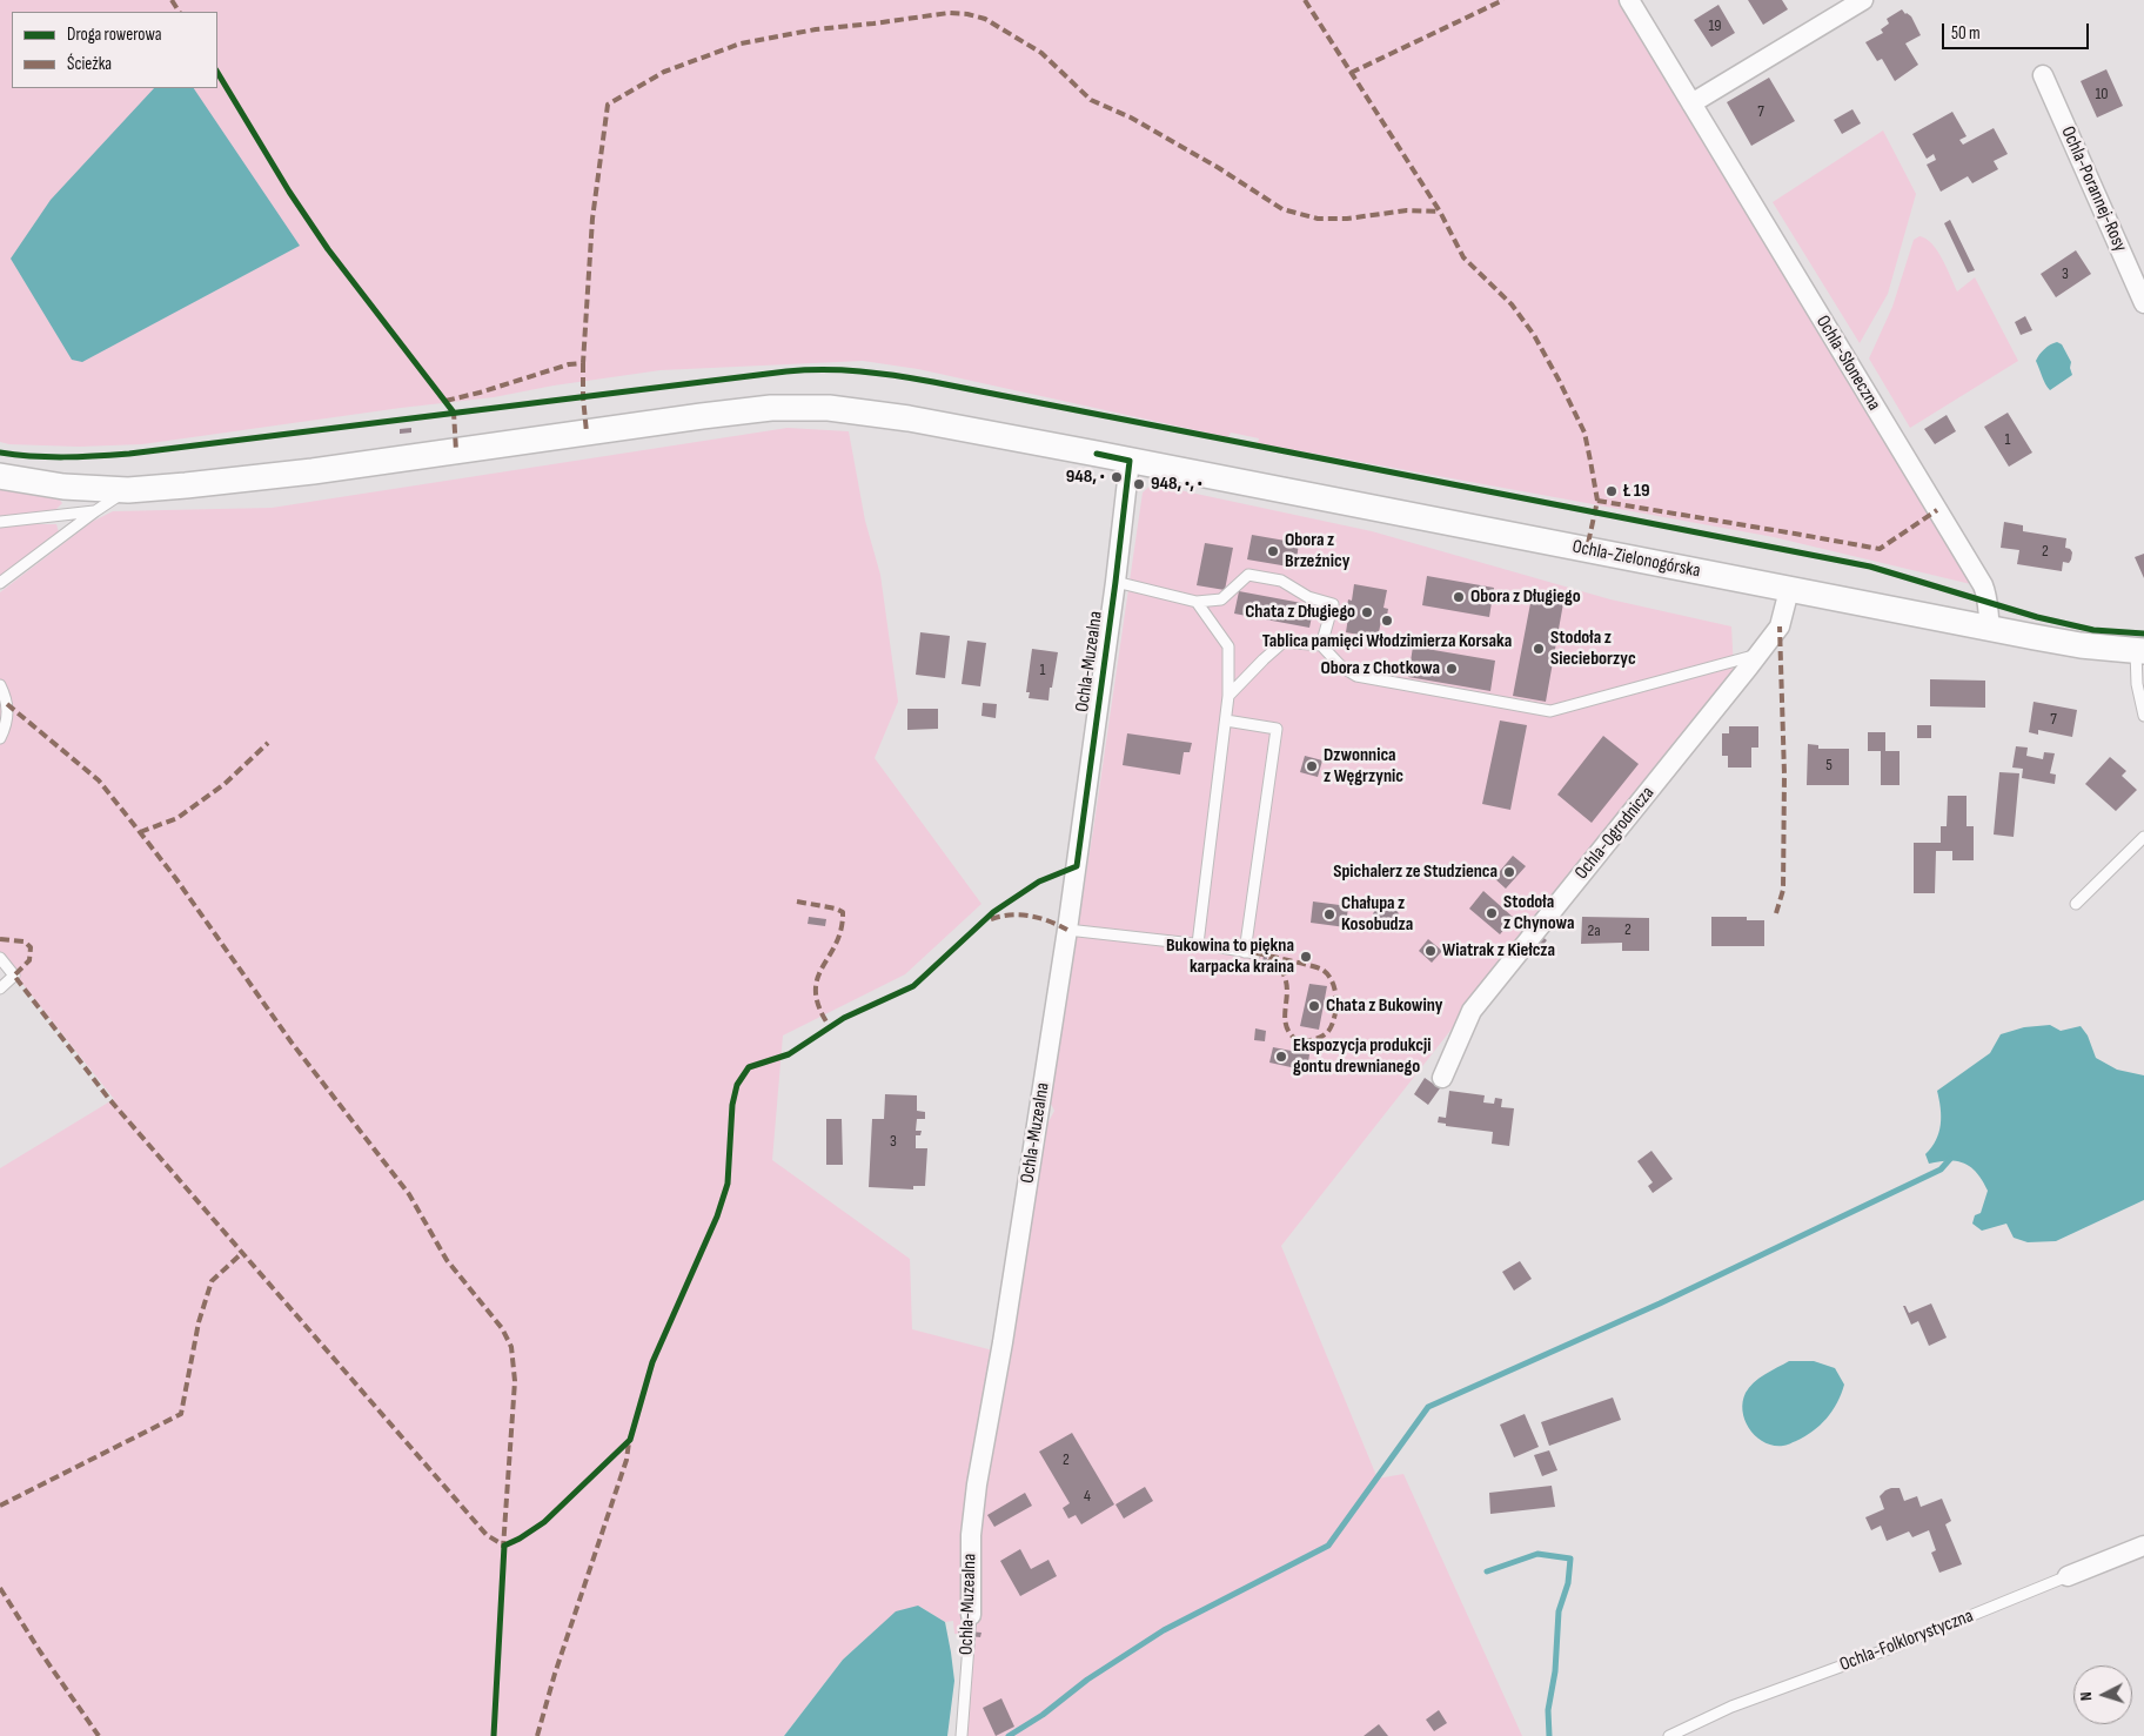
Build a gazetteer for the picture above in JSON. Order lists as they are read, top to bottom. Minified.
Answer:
{"streets":{"street":["Ochla-Porannej-Rosy","Ochla-Słoneczna","Ochla-Zielonogórska","Ochla-Muzealna","Ochla-Ogrodnicza","Ochla-Folklorystyczna"]},"crossings":[["Ochla-Słoneczna","Ochla-Zielonogórska"],["Ochla-Zielonogórska","Ochla-Muzealna"],["Ochla-Zielonogórska","Ochla-Ogrodnicza"]],"places":["948, •","948, •, •","Ł 19","Obora z Brzeźnicy","Obora z Długiego","Chata z Długiego","Tablica pamięci Włodzimierza Korsaka","Stodoła z Siecieborzyc","Obora z Chotkowa","Dzwonnica z Węgrzynic","Spichalerz ze Studzienca","Stodoła z Chynowa","Chałupa z Kosobudza","Wiatrak z Kiełcza","Bukowina to piękna karpacka kraina","Chata z Bukowiny","Ekspozycja produkcji gontu drewnianego"],"house_numbers":["19","10","7","3","1","2","1","7","5","2","2a","3","2","4"],"legend":["Droga rowerowa","Ścieżka"],"scale_bar":"50 m","north":"left"}
